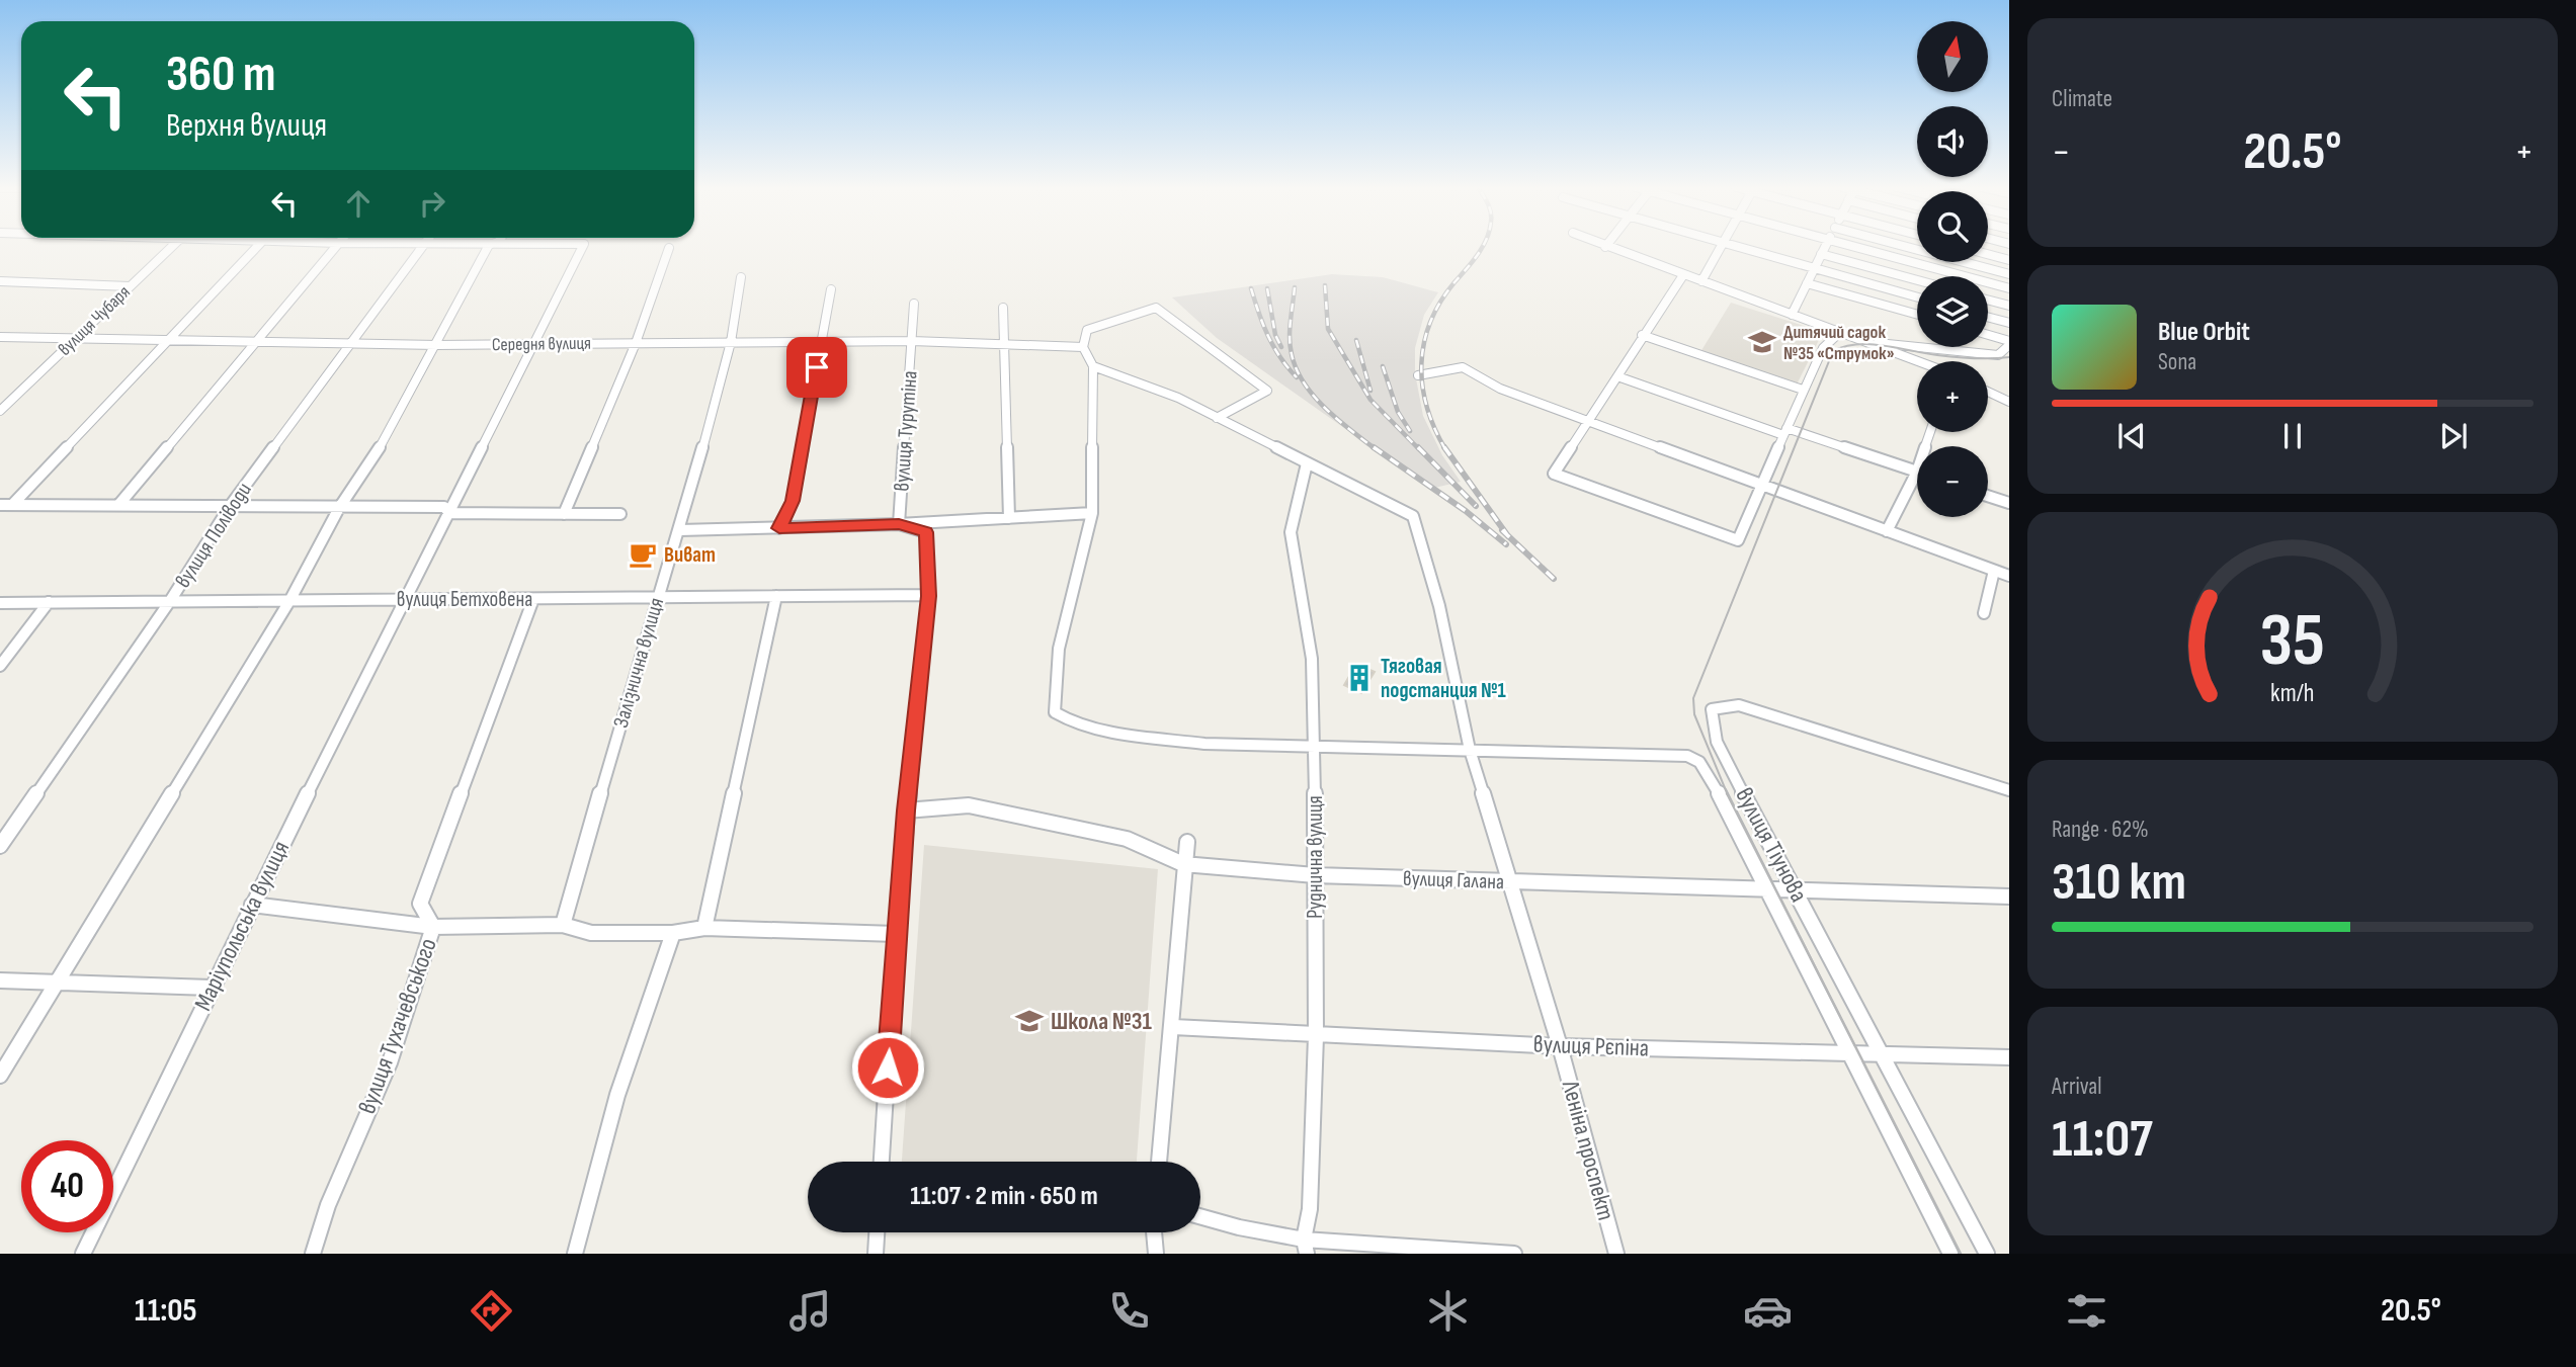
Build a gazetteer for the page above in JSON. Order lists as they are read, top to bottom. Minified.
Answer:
{"streets":{"street":["вулиця Чубаря","Середня вулиця","вулиця Турутіна","вулиця Поліводи","вулиця Бетховена","Залізнична вулиця","вулиця Тіунова","Руднична вулиця","вулиця Галана","Маріупольська вулиця","вулиця Тухачевського","вулиця Рєпіна","Леніна проспект"]},"crossings":[["вулиця Чубаря","Середня вулиця"],["Середня вулиця","вулиця Турутіна"],["Середня вулиця","вулиця Поліводи"],["Середня вулиця","Залізнична вулиця"],["вулиця Поліводи","вулиця Бетховена"],["вулиця Бетховена","Залізнична вулиця"],["вулиця Бетховена","Маріупольська вулиця"],["вулиця Бетховена","вулиця Тухачевського"],["вулиця Тіунова","вулиця Галана"],["вулиця Тіунова","вулиця Рєпіна"],["вулиця Тіунова","Леніна проспект"],["Руднична вулиця","вулиця Галана"],["Руднична вулиця","вулиця Рєпіна"],["Руднична вулиця","Леніна проспект"],["вулиця Галана","Леніна проспект"],["вулиця Рєпіна","Леніна проспект"]],"places":{"school or university":["Дитячий садок №35 «Струмок»","Школа №31"],"cafe":["Виват"],"building":["Тяговая подстанция №1"]},"north":"top","page":{"tile":["Climate",["Range · 62%","310 km"],["Arrival","11:07"]],"map_buttons":["+","−"],"turn":["360 m","Верхня вулиця"],"heat":["−","20.5°","+"],"song":["Blue Orbit","Sona"],"limit":"40","trip":"11:07 · 2 min · 650 m","tabs":["11:05","20.5°"],"gauge":["35","km/h"]}}
